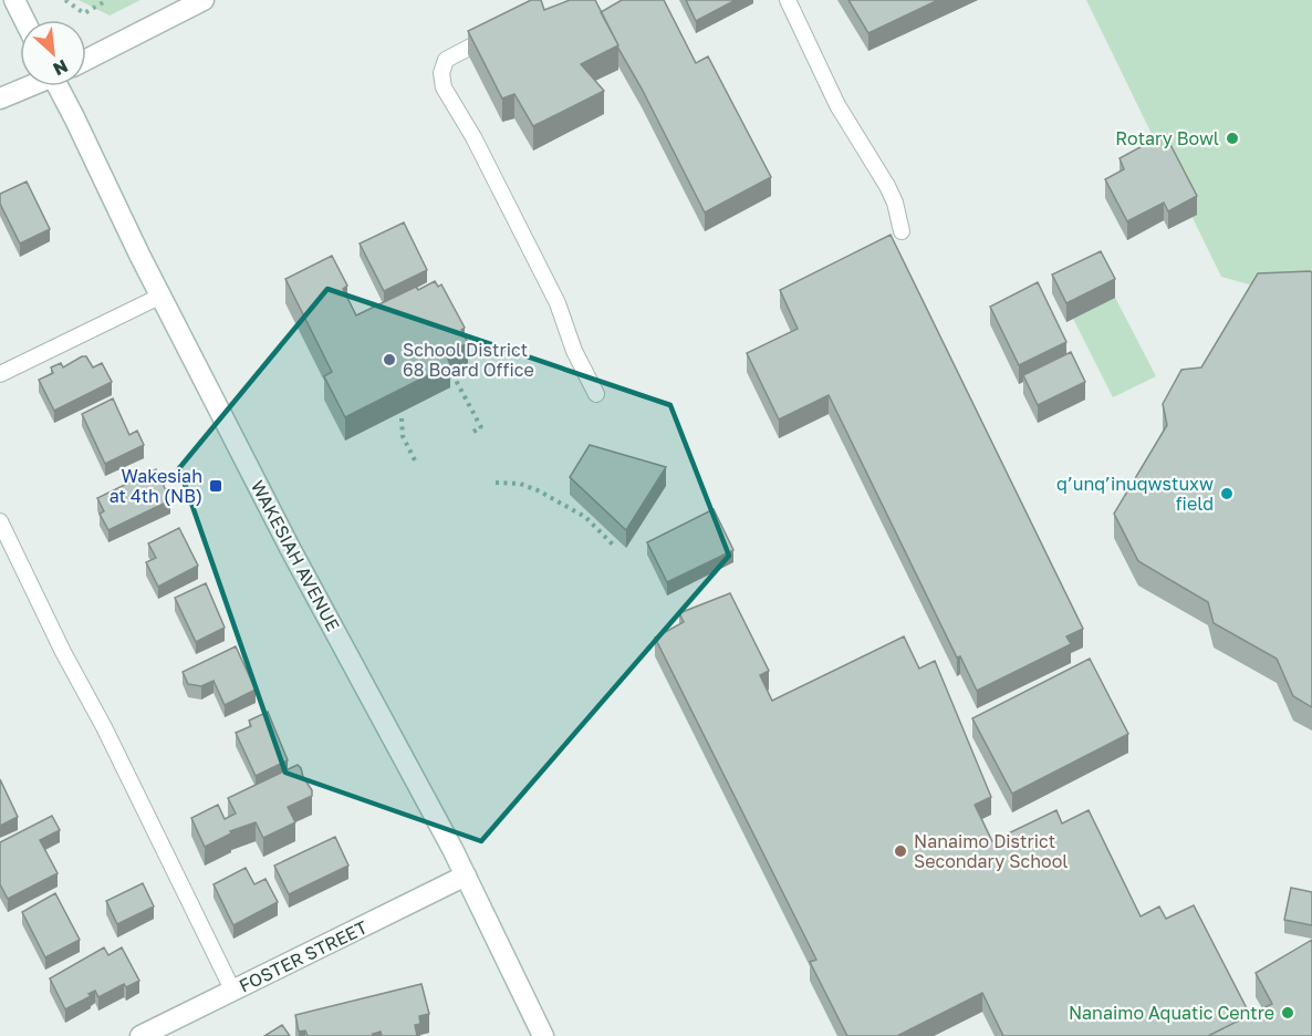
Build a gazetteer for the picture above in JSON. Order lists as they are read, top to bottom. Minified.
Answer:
{"streets":{"main road":["WAKESIAH AVENUE","FOSTER STREET"]},"crossings":[["WAKESIAH AVENUE","FOSTER STREET"]],"places":{"other":["Rotary Bowl","School District 68 Board Office","q’unq’inuqwstuxw field","Nanaimo District Secondary School","Nanaimo Aquatic Centre"],"transit":["Wakesiah at 4th (NB)"]},"north":"bottom right"}
